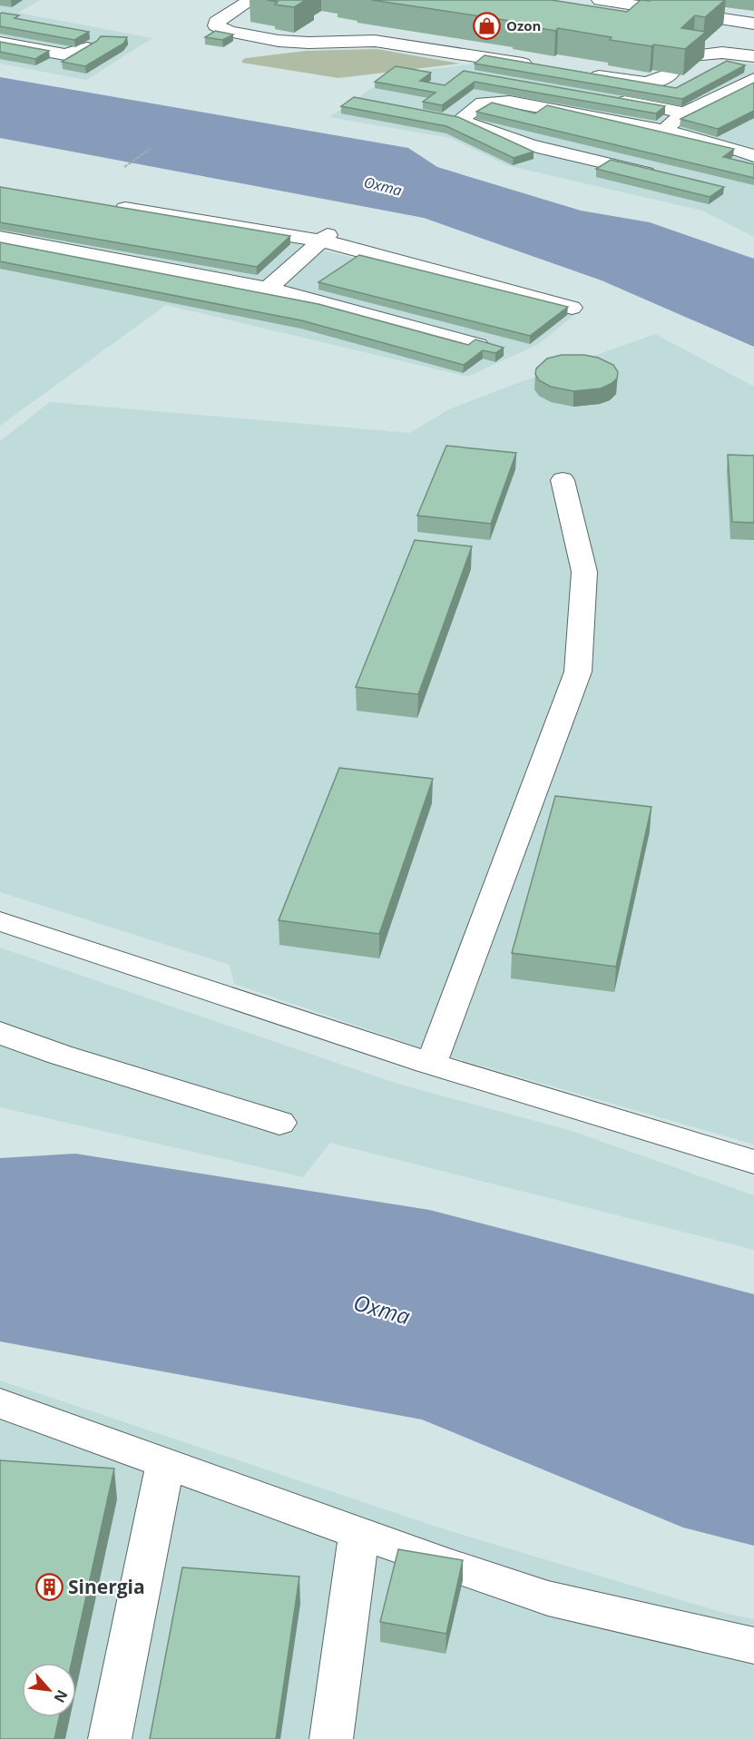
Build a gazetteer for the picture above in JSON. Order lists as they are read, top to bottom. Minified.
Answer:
{"water":["Охта"],"places":{"shop":["Ozon"],"building":["Sinergia"]},"north":"bottom right"}
